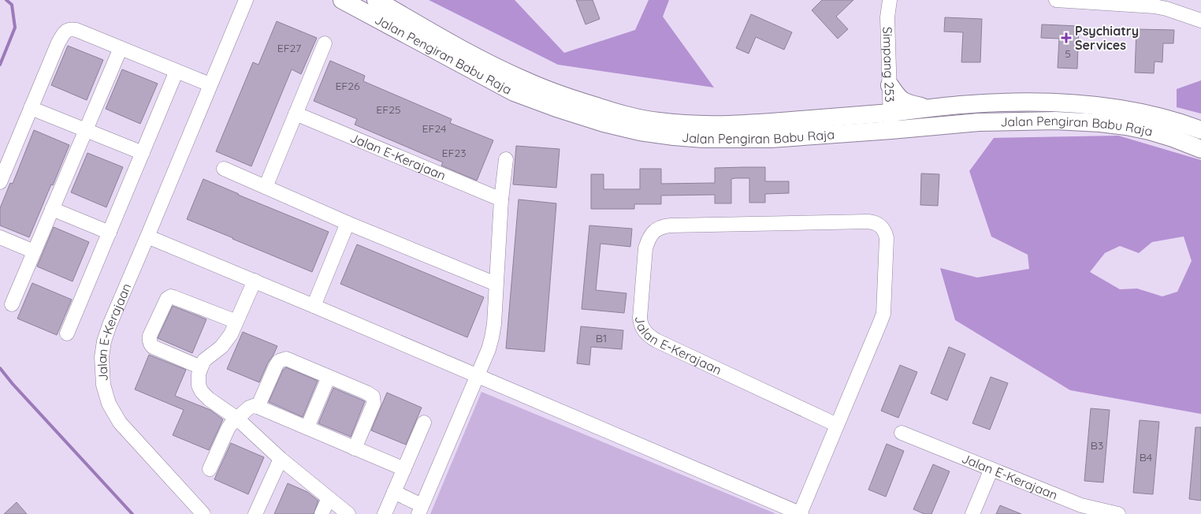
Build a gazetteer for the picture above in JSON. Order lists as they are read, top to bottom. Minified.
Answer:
{"streets":{"main road":["Jalan Pengiran Babu Raja"],"street":["Simpang 253","Jalan E-Kerajaan"]},"crossings":[["Jalan Pengiran Babu Raja","Simpang 253"]],"places":{"health":["Psychiatry Services"]},"house_numbers":["EF27","5","EF26","EF25","EF24","EF23","B1","B3","B4"]}
